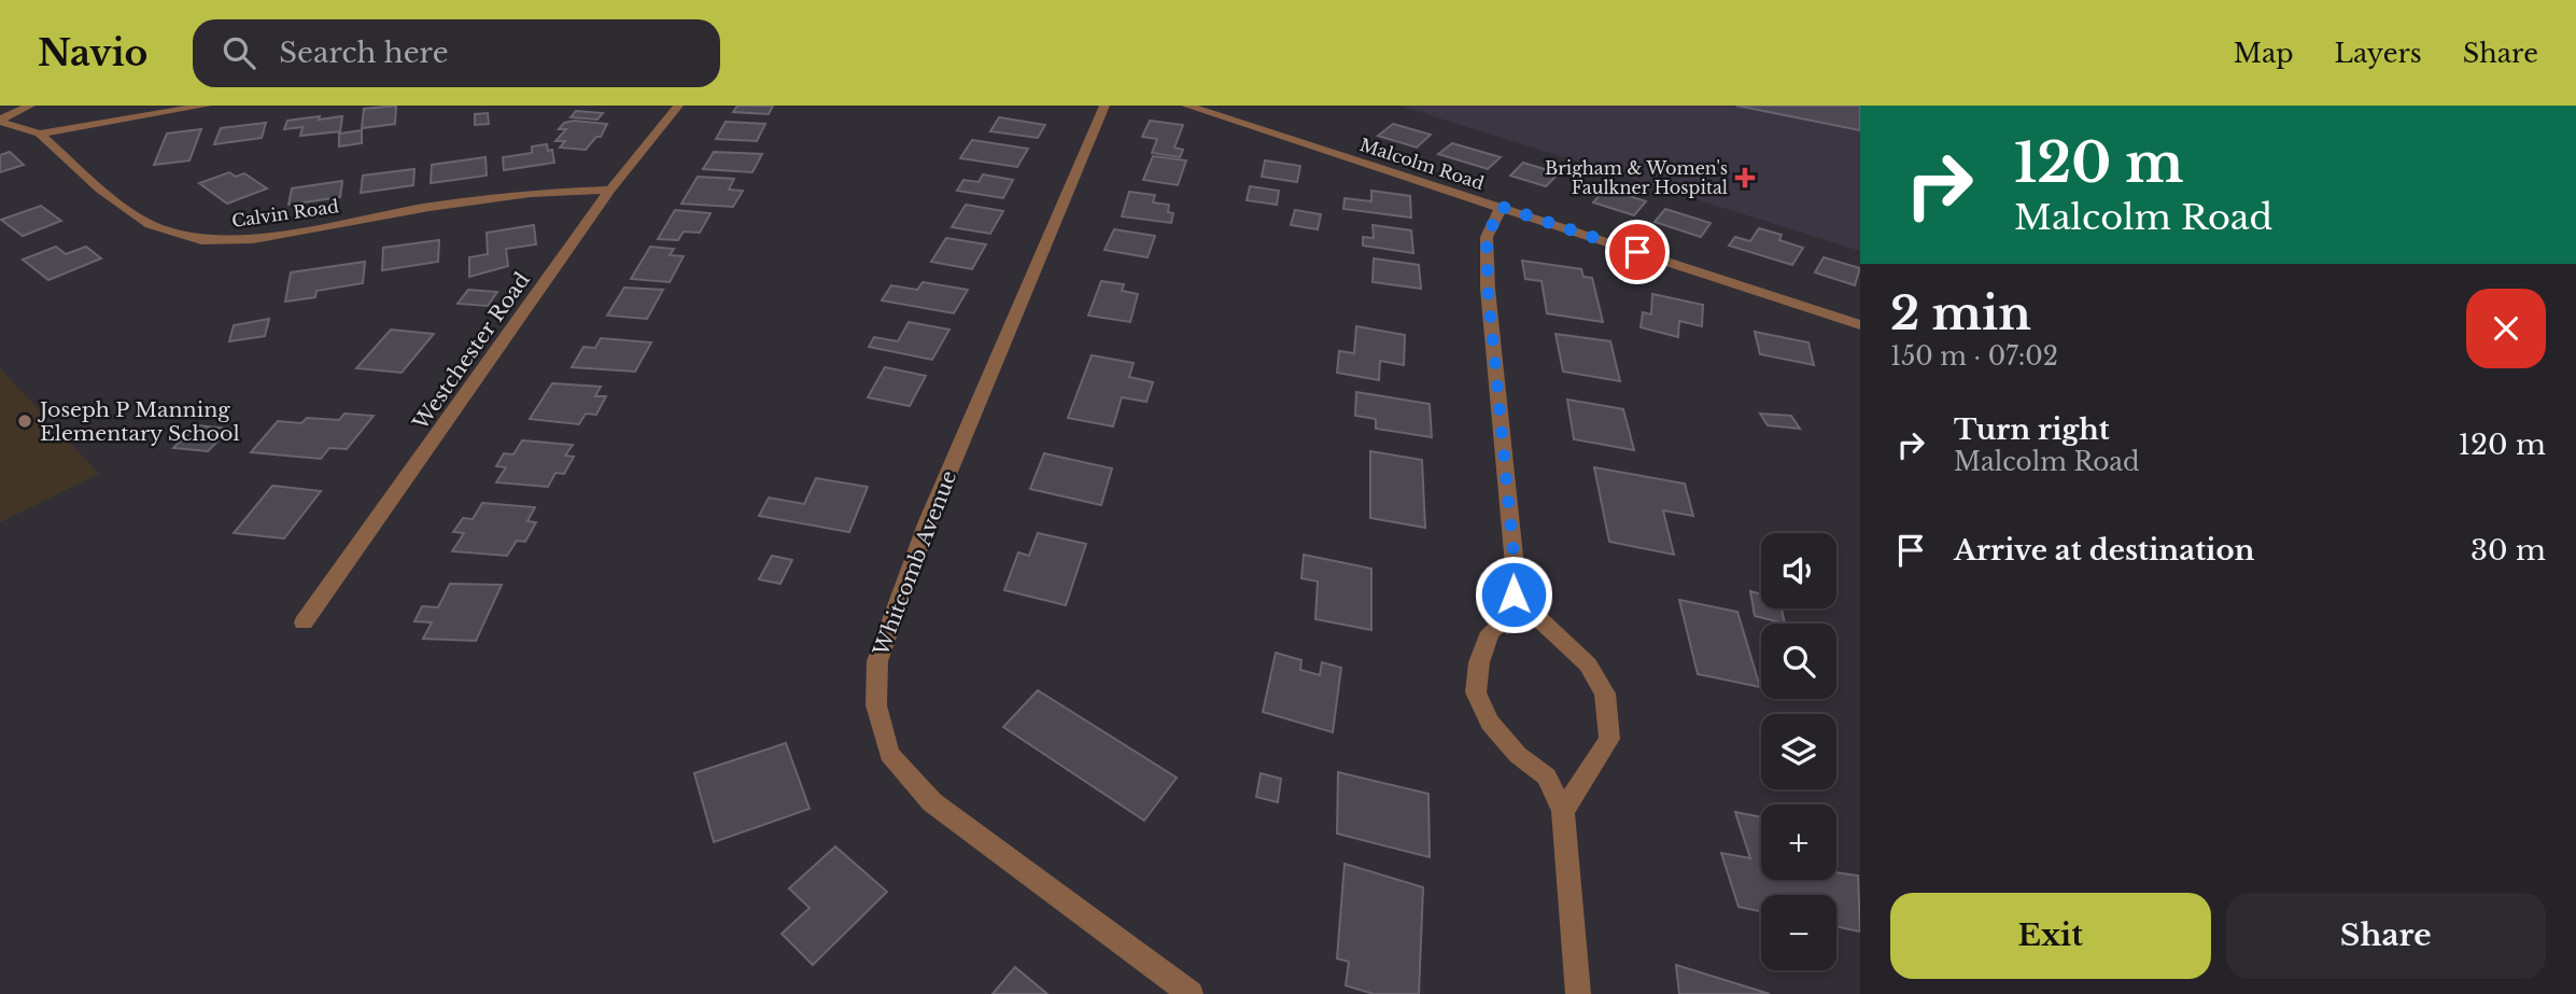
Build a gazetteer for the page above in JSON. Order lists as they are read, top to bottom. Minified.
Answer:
{"streets":{"street":["Malcolm Road","Calvin Road","Westchester Road","Whitcomb Avenue"]},"crossings":[["Calvin Road","Westchester Road"]],"places":{"health":["Brigham & Women's Faulkner Hospital"],"other":["Joseph P Manning Elementary School"]},"page":{"header":"Navio","search":"Search here","nav":["Map","Layers","Share"],"turn":["120 m","Malcolm Road"],"heading":["2 min","150 m · 07:02"],"list":[{"name":"Turn right","note":"Malcolm Road","value":"120 m"},{"name":"Arrive at destination","value":"30 m"}],"map_buttons":["+","−"],"buttons":["Exit","Share"]}}
